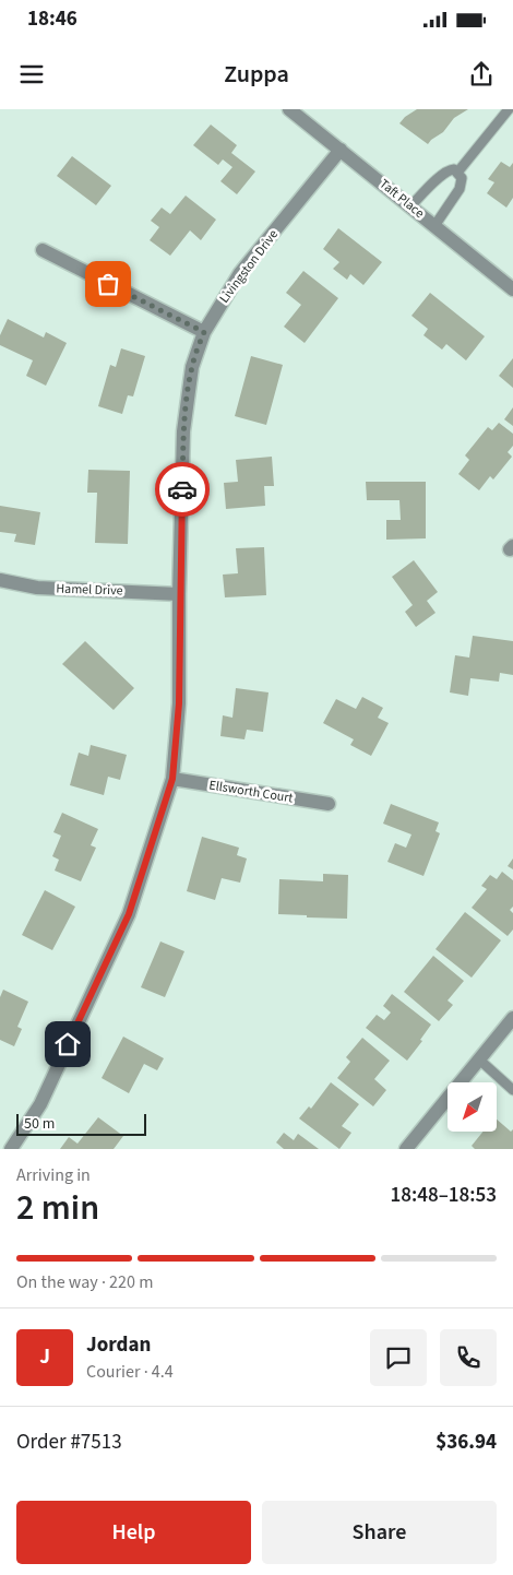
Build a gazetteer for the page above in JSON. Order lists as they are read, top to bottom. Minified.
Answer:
{"streets":{"street":["Taft Place","Livingston Drive","Hamel Drive","Ellsworth Court"]},"crossings":[["Taft Place","Livingston Drive"],["Livingston Drive","Hamel Drive"],["Livingston Drive","Ellsworth Court"]],"scale_bar":"50 m","north":"bottom left","page":{"status":"18:46","header":"Zuppa","scale":"50 m","heading":["2 min","Arriving in","18:48–18:53"],"panel":["Jordan","Courier · 4.4","Order #7513","$36.94"],"bar":"On the way · 220 m","round":"J","buttons":["Help","Share"]}}
